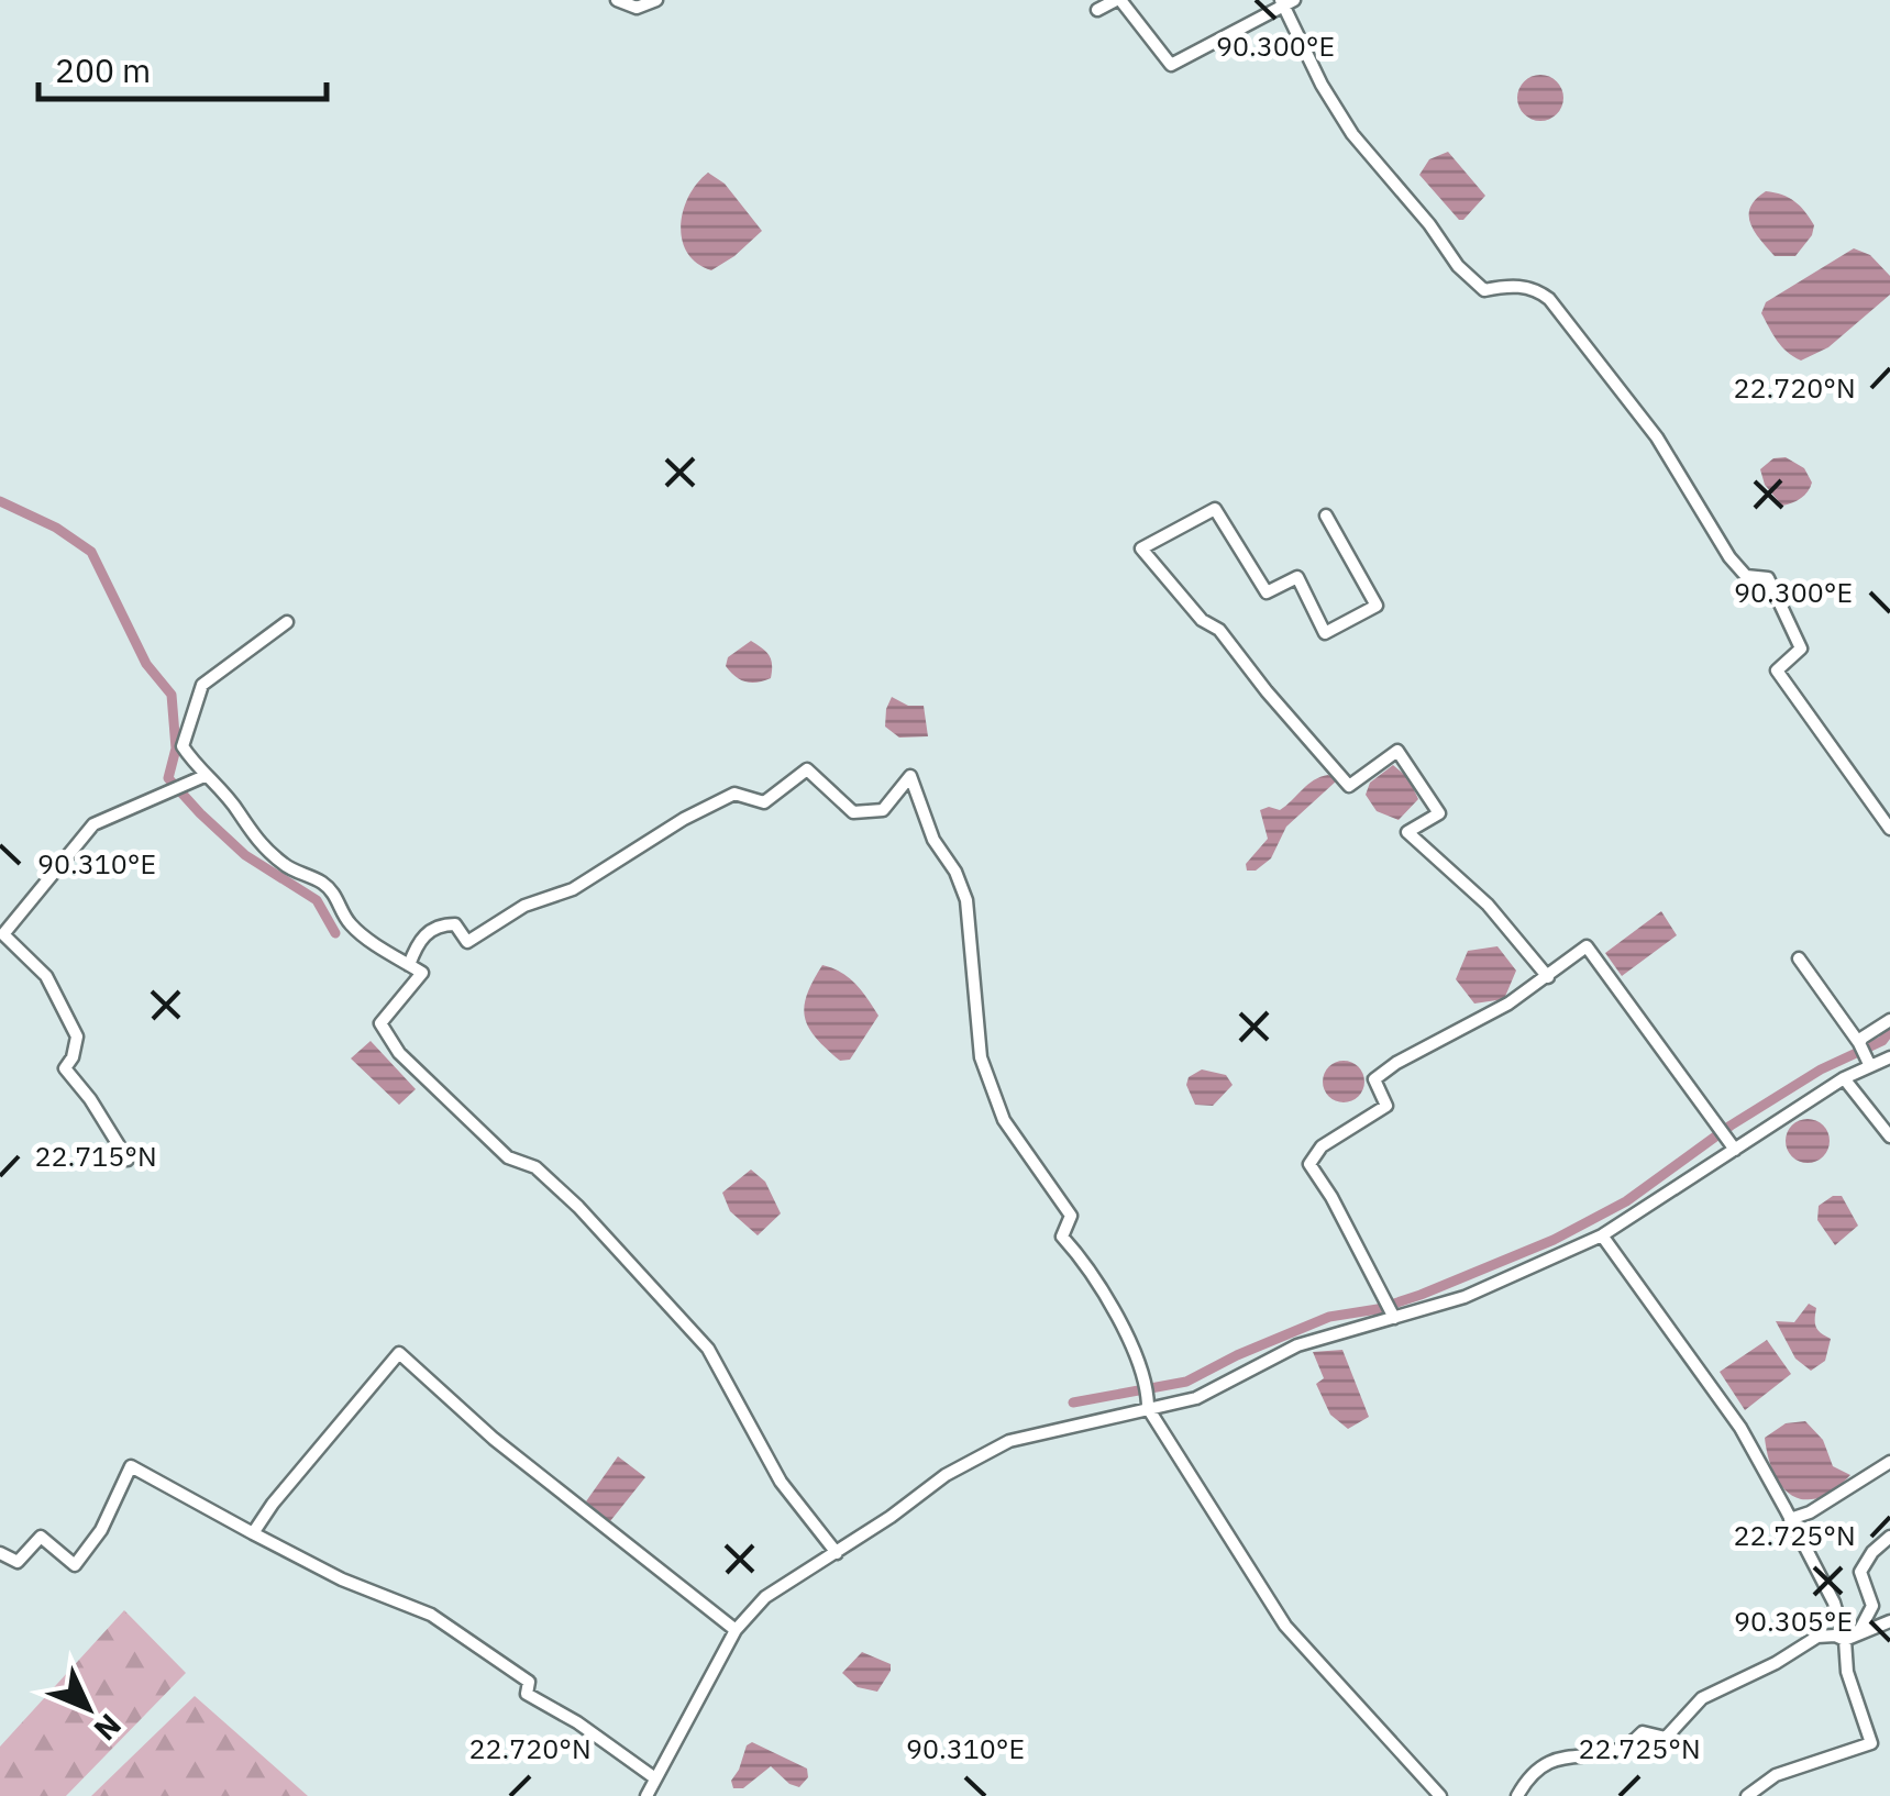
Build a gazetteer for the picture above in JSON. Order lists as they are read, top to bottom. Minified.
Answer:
{"scale_bar":"200 m","north":"bottom right","coordinates":["90.300°E","22.720°N","90.310°E","22.715°N","22.725°N","90.305°E"]}
